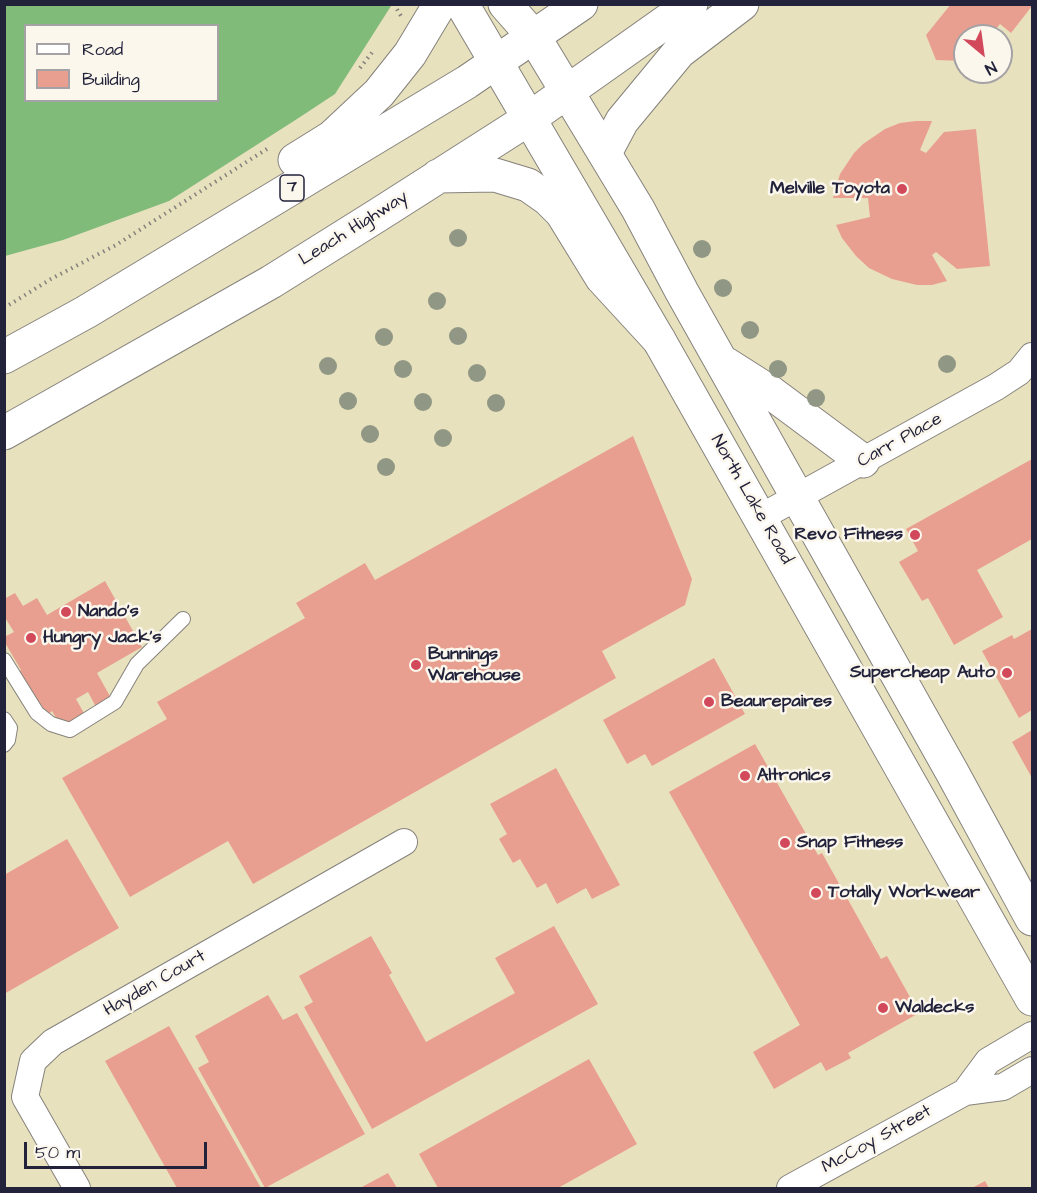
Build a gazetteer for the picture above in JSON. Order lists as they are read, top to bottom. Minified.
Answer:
{"streets":{"main road":["7","Leach Highway","North Lake Road"],"street":["Carr Place","Hayden Court","McCoy Street"]},"crossings":[["7","North Lake Road"],["Leach Highway","North Lake Road"],["Carr Place","North Lake Road"]],"places":["Melville Toyota","Revo Fitness","Nando's","Hungry Jack's","Bunnings Warehouse","Supercheap Auto","Beaurepaires","Altronics","Snap Fitness","Totally Workwear","Waldecks"],"legend":["Road","Building"],"scale_bar":"50 m","north":"bottom right"}
